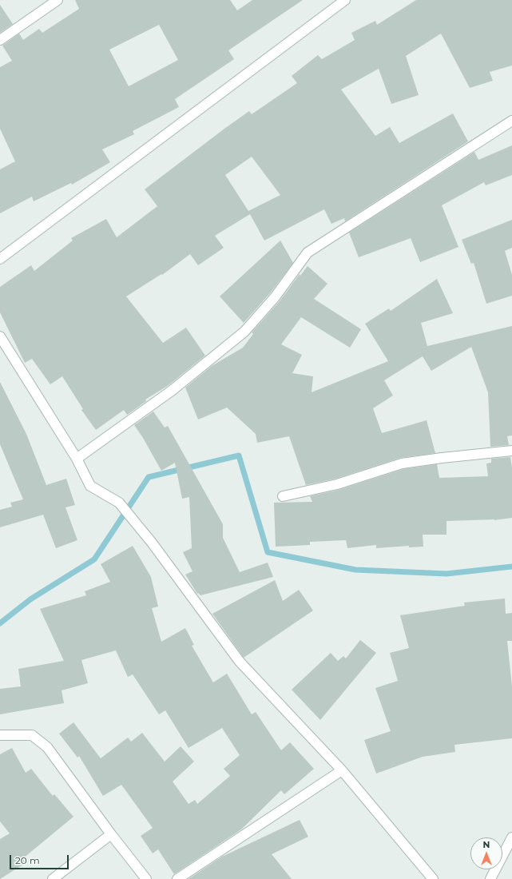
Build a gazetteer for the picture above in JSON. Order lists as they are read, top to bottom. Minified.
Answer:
{"scale_bar":"20 m","north":"top"}
